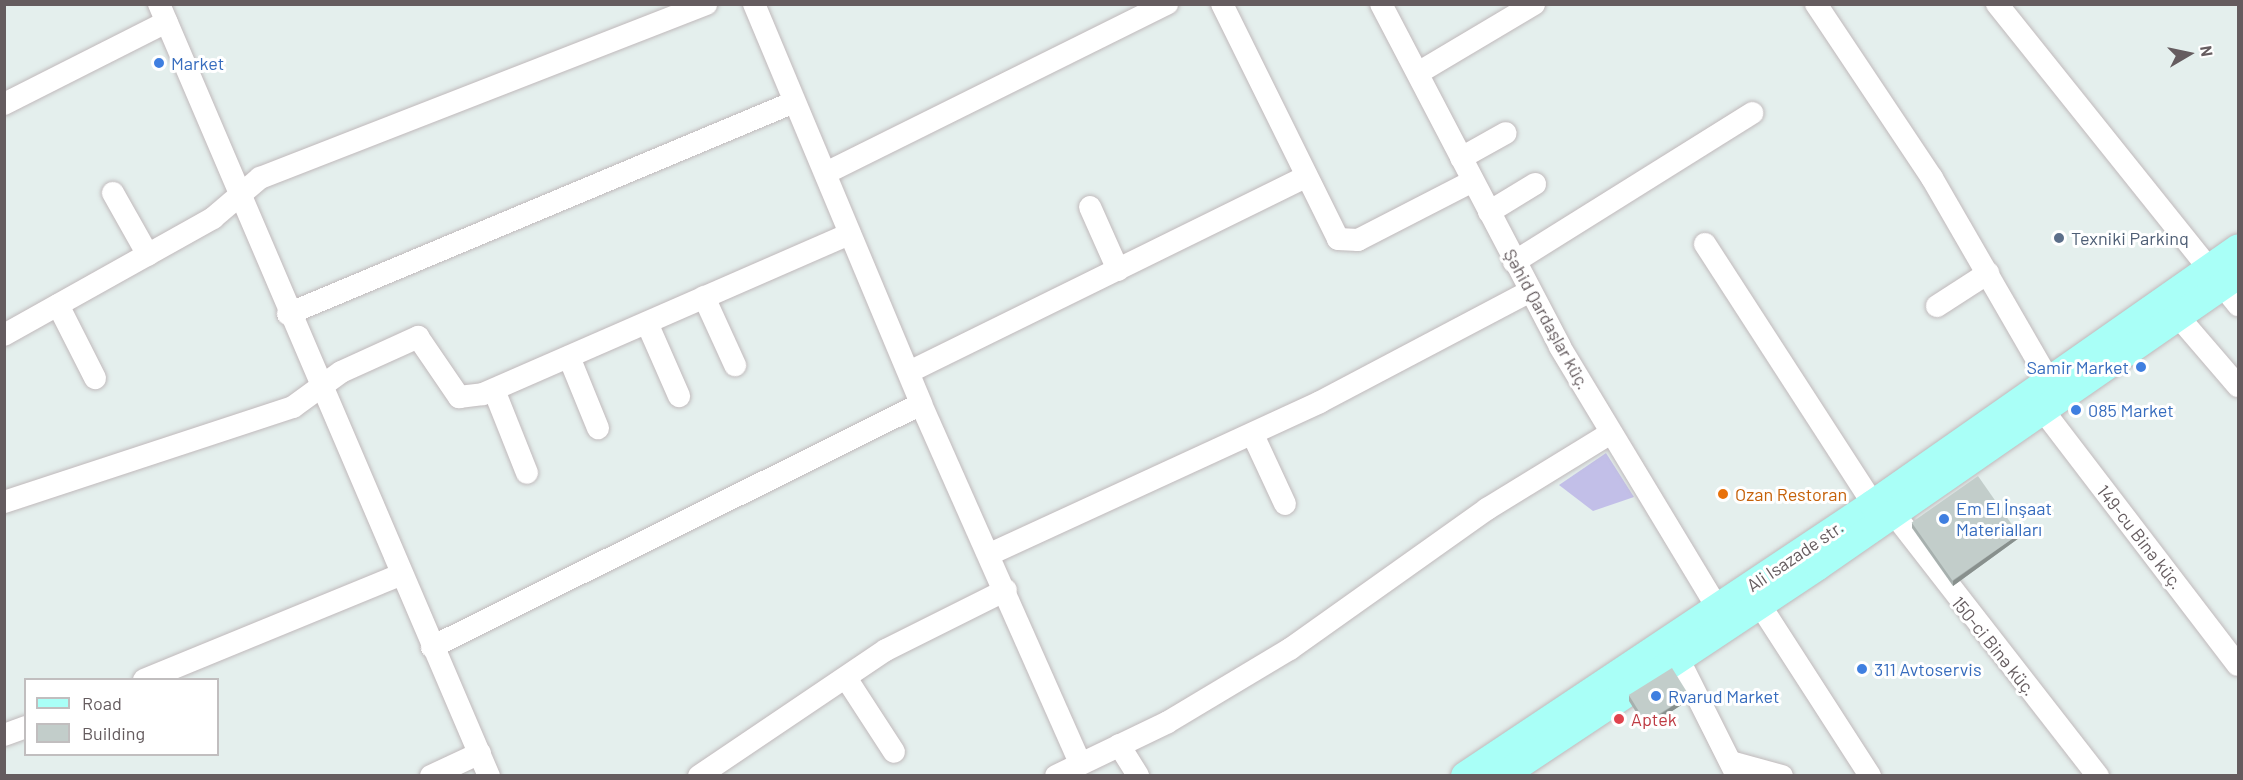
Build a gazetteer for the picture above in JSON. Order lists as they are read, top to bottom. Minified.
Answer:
{"streets":{"main road":["Ali Isazade str."],"street":["Şəhid Qardaşlar küç.","149-cu Binə küç.","150-ci Binə küç."]},"crossings":[["Şəhid Qardaşlar küç.","Ali Isazade str."],["149-cu Binə küç.","Ali Isazade str."],["Ali Isazade str.","150-ci Binə küç."]],"places":["Market","Texniki Parkinq","Samir Market","085 Market","Ozan Restoran","Em El İnşaat Materialları","311 Avtoservis","Rvarud Market","Aptek"],"legend":["Road","Building"],"north":"right"}
